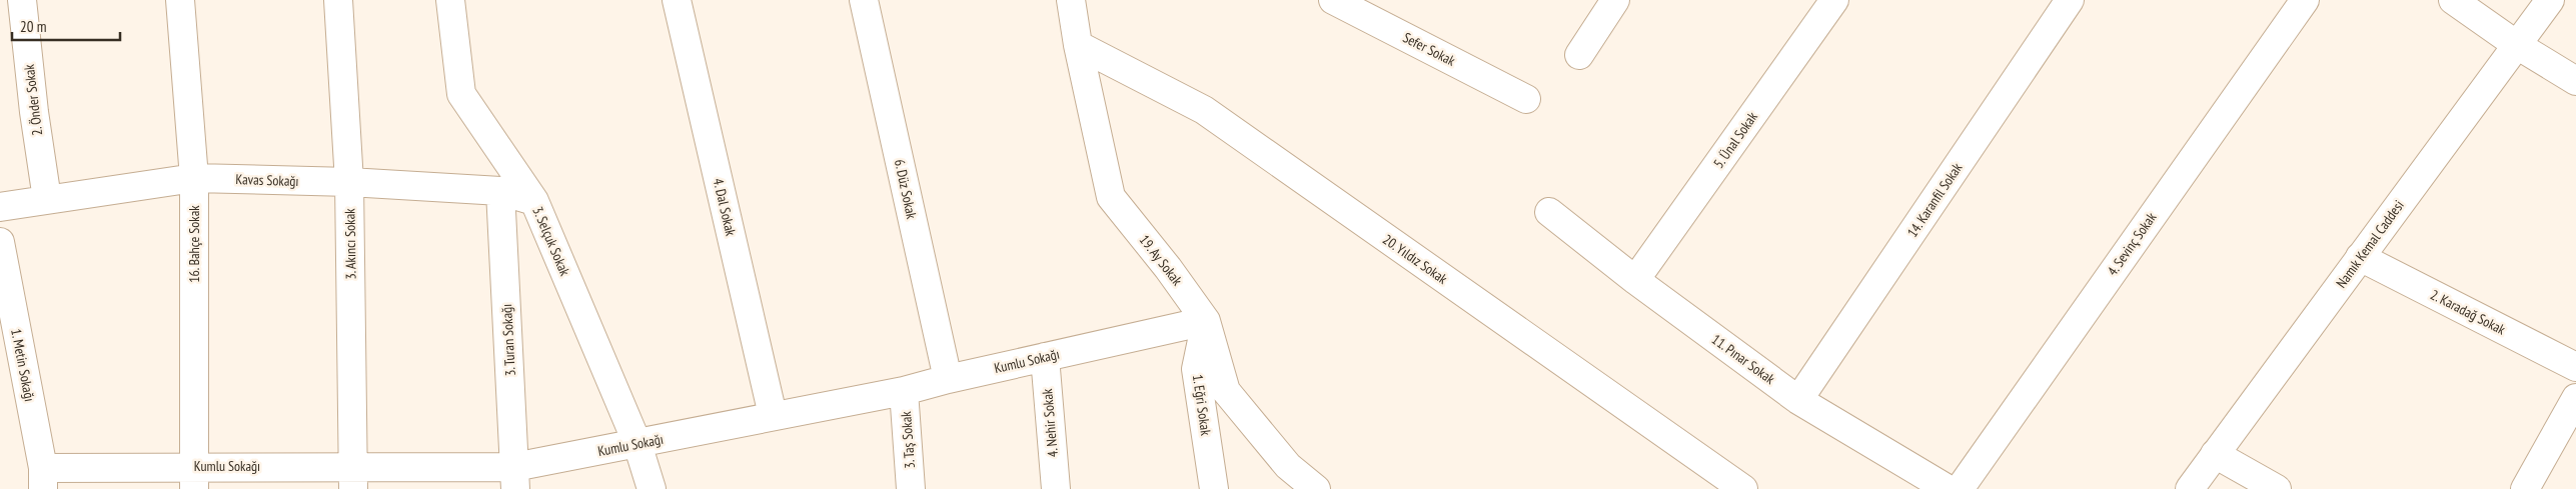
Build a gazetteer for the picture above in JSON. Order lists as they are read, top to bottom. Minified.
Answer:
{"streets":{"street":["Sefer Sokak","2. Önder Sokak","5. Ünal Sokak","Kavas Sokağı","6. Düz Sokak","14. Karanfil Sokak","4. Dal Sokak","3. Selçuk Sokak","16. Bahçe Sokak","3. Akıncı Sokak","4. Sevinç Sokak","Namık Kemal Caddesi","20. Yıldız Sokak","19. Ay Sokak","2. Karadağ Sokak","3. Turan Sokağı","11. Pınar Sokak","Kumlu Sokağı","1. Metin Sokağı","1. Eğri Sokak","4. Nehir Sokak","3. Taş Sokak"]},"crossings":[["2. Önder Sokak","Kavas Sokağı"],["5. Ünal Sokak","11. Pınar Sokak"],["Kavas Sokağı","3. Selçuk Sokak"],["Kavas Sokağı","16. Bahçe Sokak"],["Kavas Sokağı","3. Akıncı Sokak"],["Kavas Sokağı","3. Turan Sokağı"],["6. Düz Sokak","Kumlu Sokağı"],["14. Karanfil Sokak","11. Pınar Sokak"],["4. Dal Sokak","Kumlu Sokağı"],["3. Selçuk Sokak","Kumlu Sokağı"],["16. Bahçe Sokak","Kumlu Sokağı"],["3. Akıncı Sokak","Kumlu Sokağı"],["Namık Kemal Caddesi","2. Karadağ Sokak"],["20. Yıldız Sokak","19. Ay Sokak"],["19. Ay Sokak","Kumlu Sokağı"],["19. Ay Sokak","1. Eğri Sokak"],["3. Turan Sokağı","Kumlu Sokağı"],["Kumlu Sokağı","1. Metin Sokağı"],["Kumlu Sokağı","1. Eğri Sokak"],["Kumlu Sokağı","4. Nehir Sokak"],["Kumlu Sokağı","3. Taş Sokak"]],"scale_bar":"20 m"}
